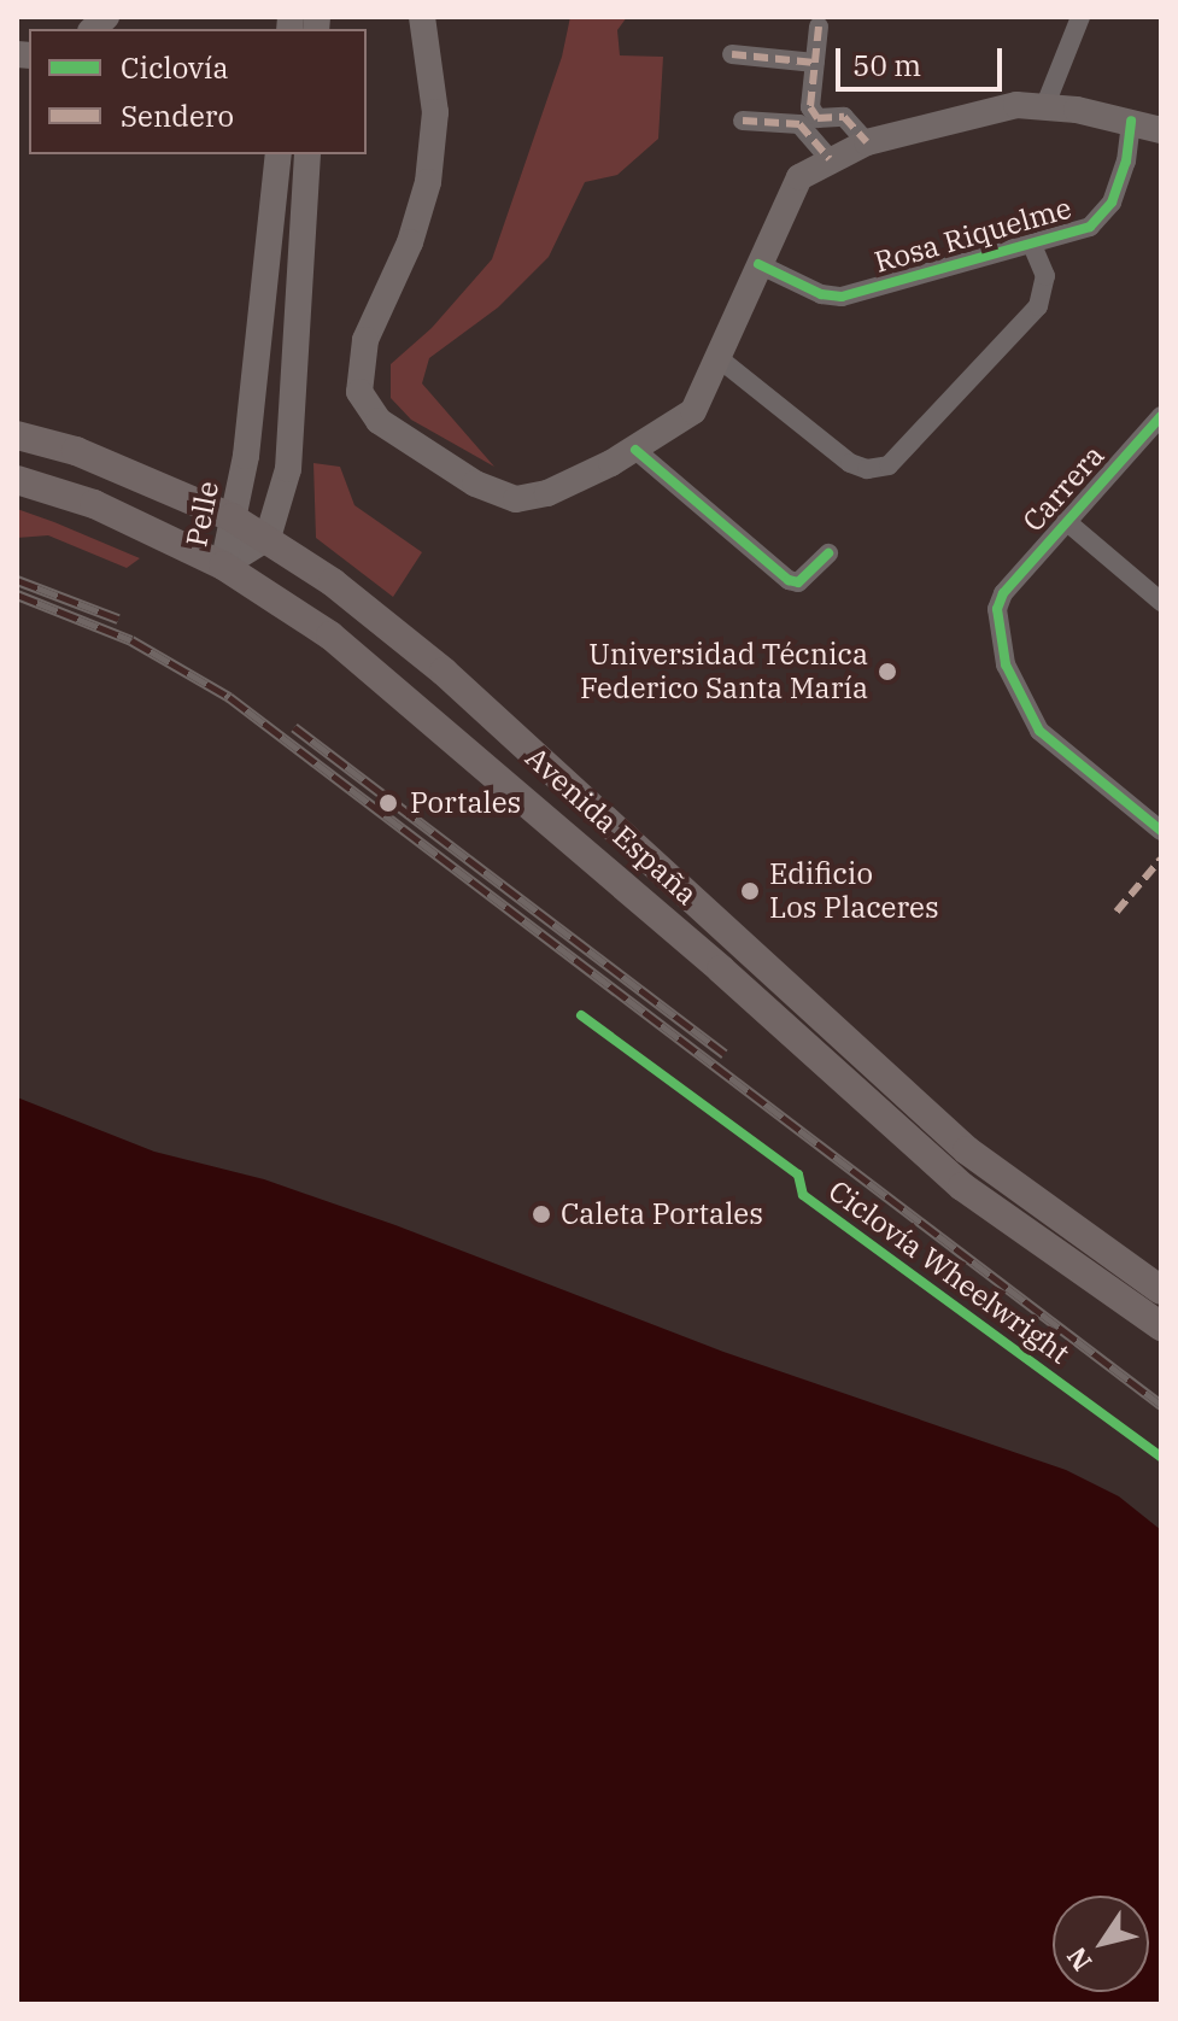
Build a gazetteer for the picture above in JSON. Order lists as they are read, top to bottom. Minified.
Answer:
{"streets":{"main road":["Pelle","Avenida España"],"street":["Rosa Riquelme","Carrera"],"cycle path":["Ciclovía Wheelwright"]},"crossings":[["Pelle","Avenida España"]],"places":["Universidad Técnica Federico Santa María","Portales","Edificio Los Placeres","Caleta Portales"],"legend":["Ciclovía","Sendero"],"scale_bar":"50 m","north":"bottom left"}
